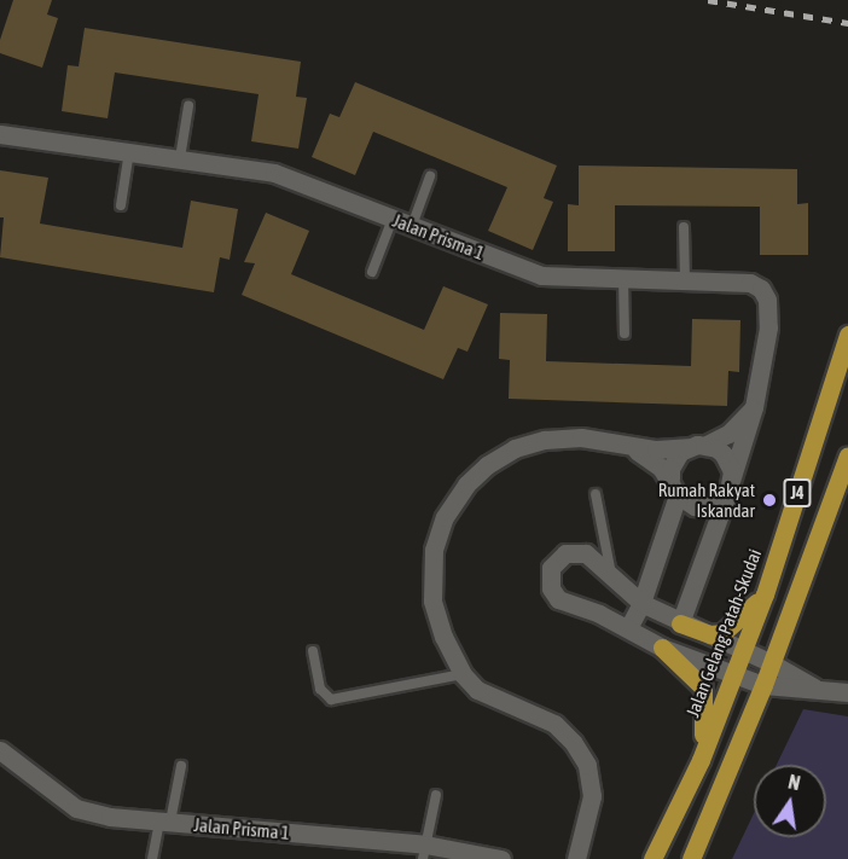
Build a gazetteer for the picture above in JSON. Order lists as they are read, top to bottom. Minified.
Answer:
{"streets":{"main road":["J4","Jalan Gelang Patah-Skudai"],"street":["Jalan Prisma 1"]},"places":["Rumah Rakyat Iskandar"],"north":"top"}
